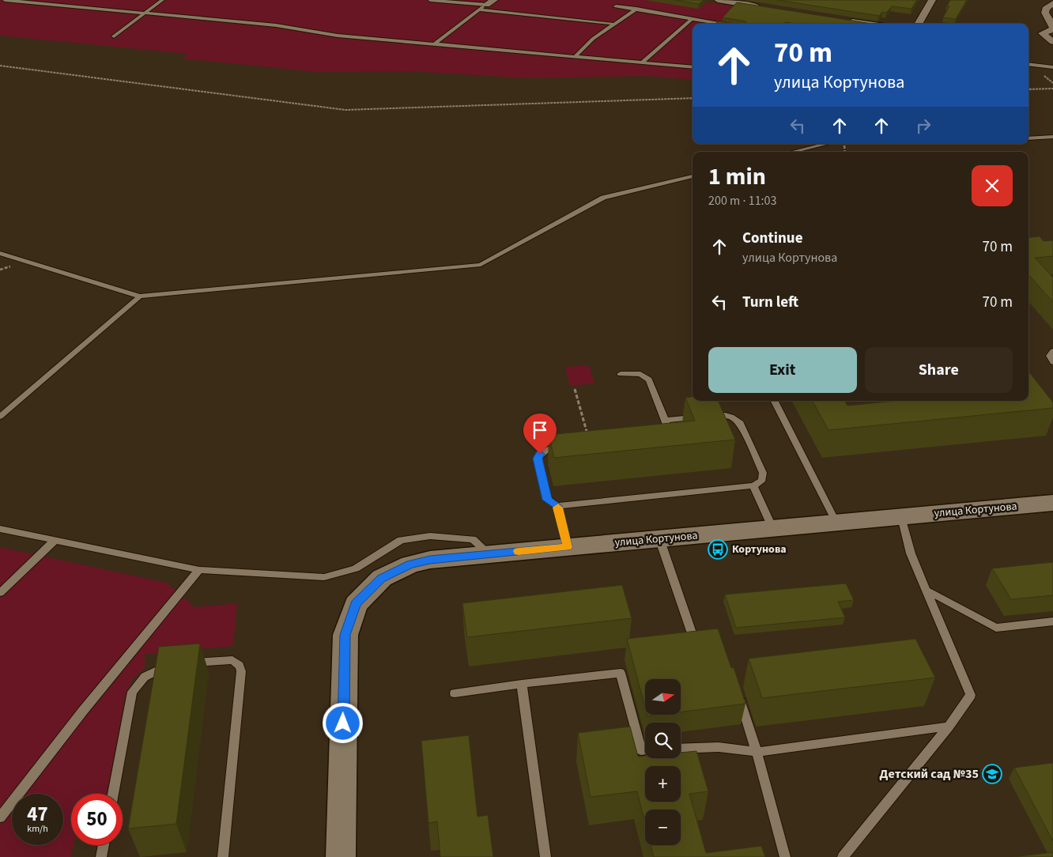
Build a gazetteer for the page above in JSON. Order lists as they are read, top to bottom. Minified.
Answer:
{"streets":{"main road":["улица Кортунова"]},"places":{"bus stop":["Кортунова"],"school or university":["Детский сад №35"]},"north":"right","page":{"turn":["70 m","улица Кортунова"],"heading":["1 min","200 m · 11:03"],"list":[{"name":"Continue","note":"улица Кортунова","value":"70 m"},{"name":"Turn left","value":"70 m"}],"buttons":["Exit","Share"],"map_buttons":["+","−"],"speed":"47 km/h","limit":"50"}}
